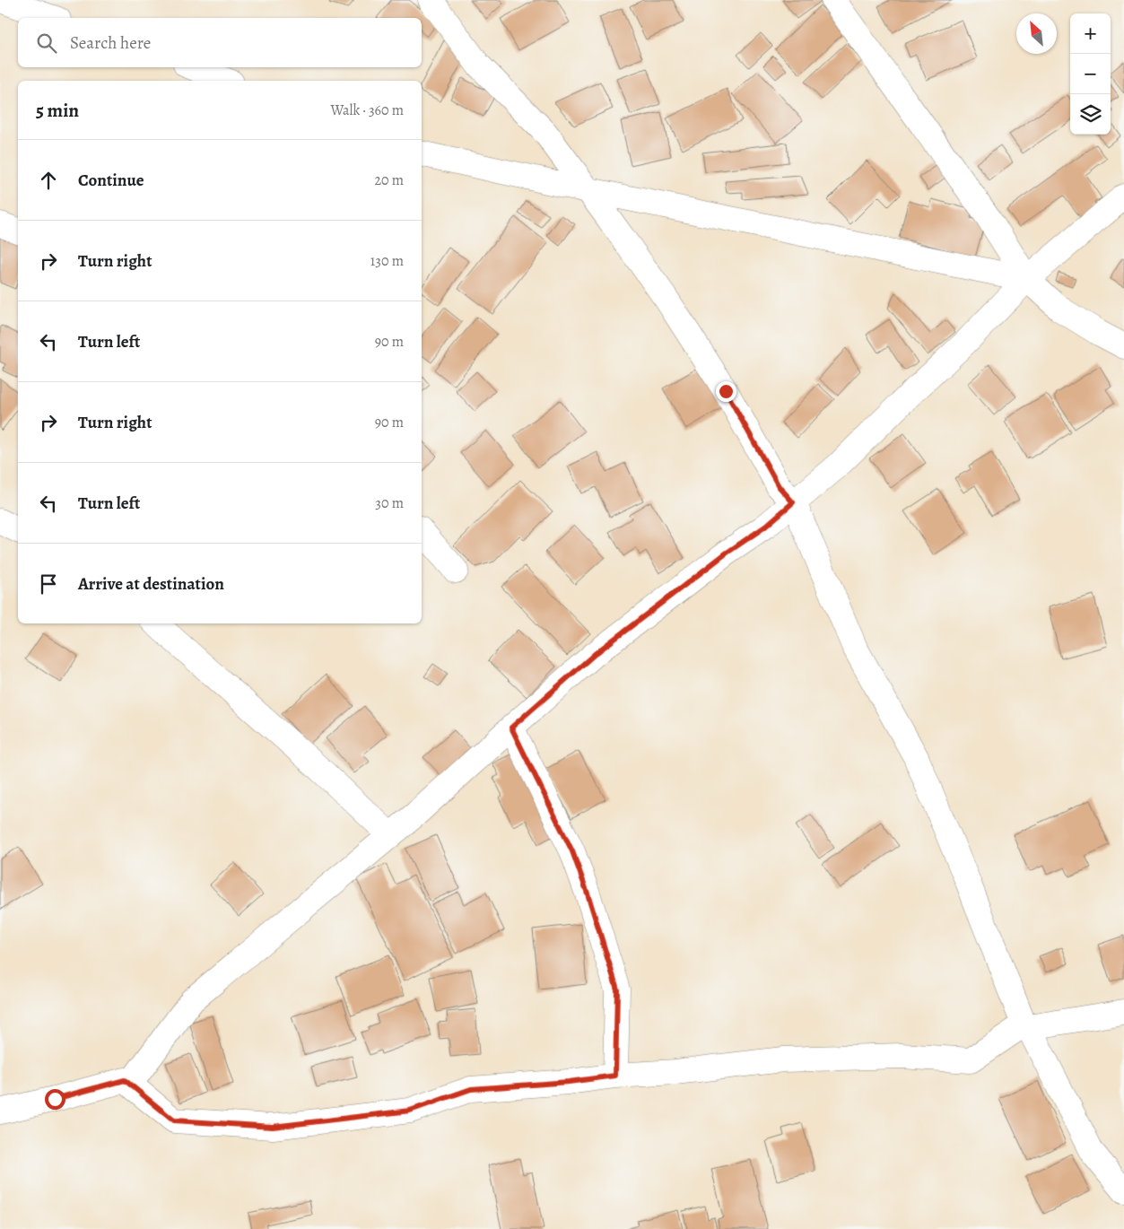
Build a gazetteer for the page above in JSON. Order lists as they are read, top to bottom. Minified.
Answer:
{"north":"top left","page":{"map_buttons":["+","−"],"search":"Search here","heading":["5 min","Walk · 360 m"],"list":[["Continue","20 m"],["Turn right","130 m"],["Turn left","90 m"],["Turn right","90 m"],["Turn left","30 m"],"Arrive at destination"]}}
